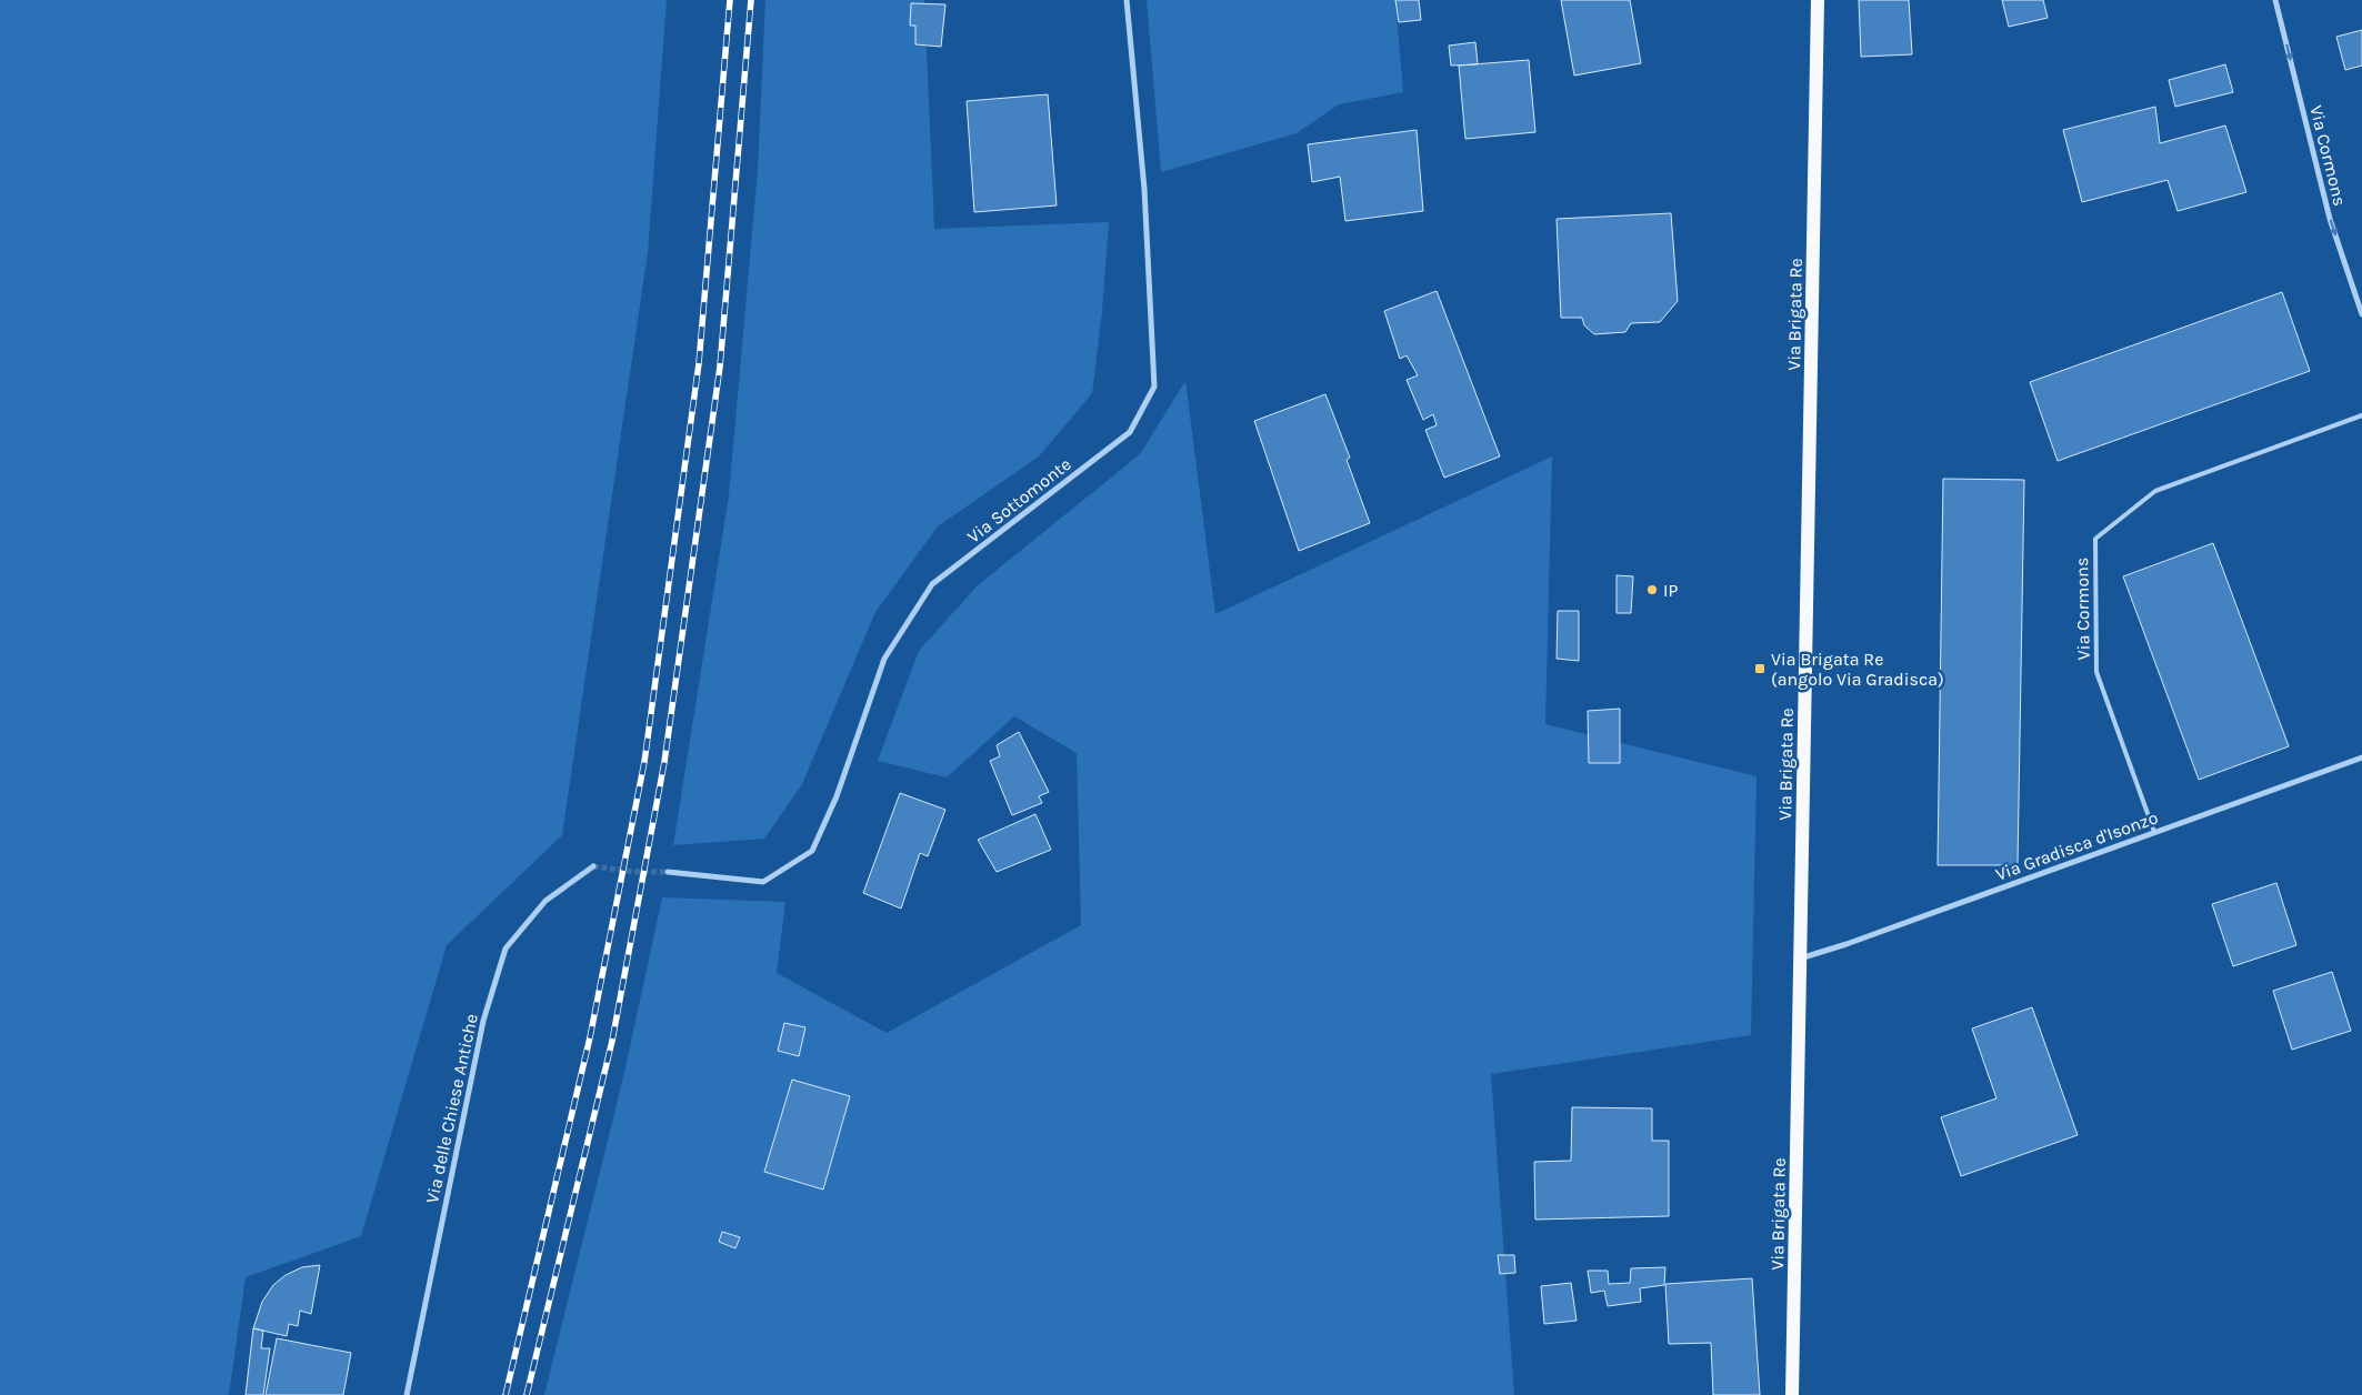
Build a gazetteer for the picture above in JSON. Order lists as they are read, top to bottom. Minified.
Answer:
{"streets":{"main road":["Via Brigata Re"],"street":["Via Cormons","Via Sottomonte","Via Gradisca d'Isonzo","Via delle Chiese Antiche"]},"crossings":[["Via Cormons","Via Gradisca d'Isonzo"],["Via Brigata Re","Via Gradisca d'Isonzo"]],"one_way":["Via Cormons"],"places":{"other":["IP"],"transit":["Via Brigata Re (angolo Via Gradisca)"]}}
